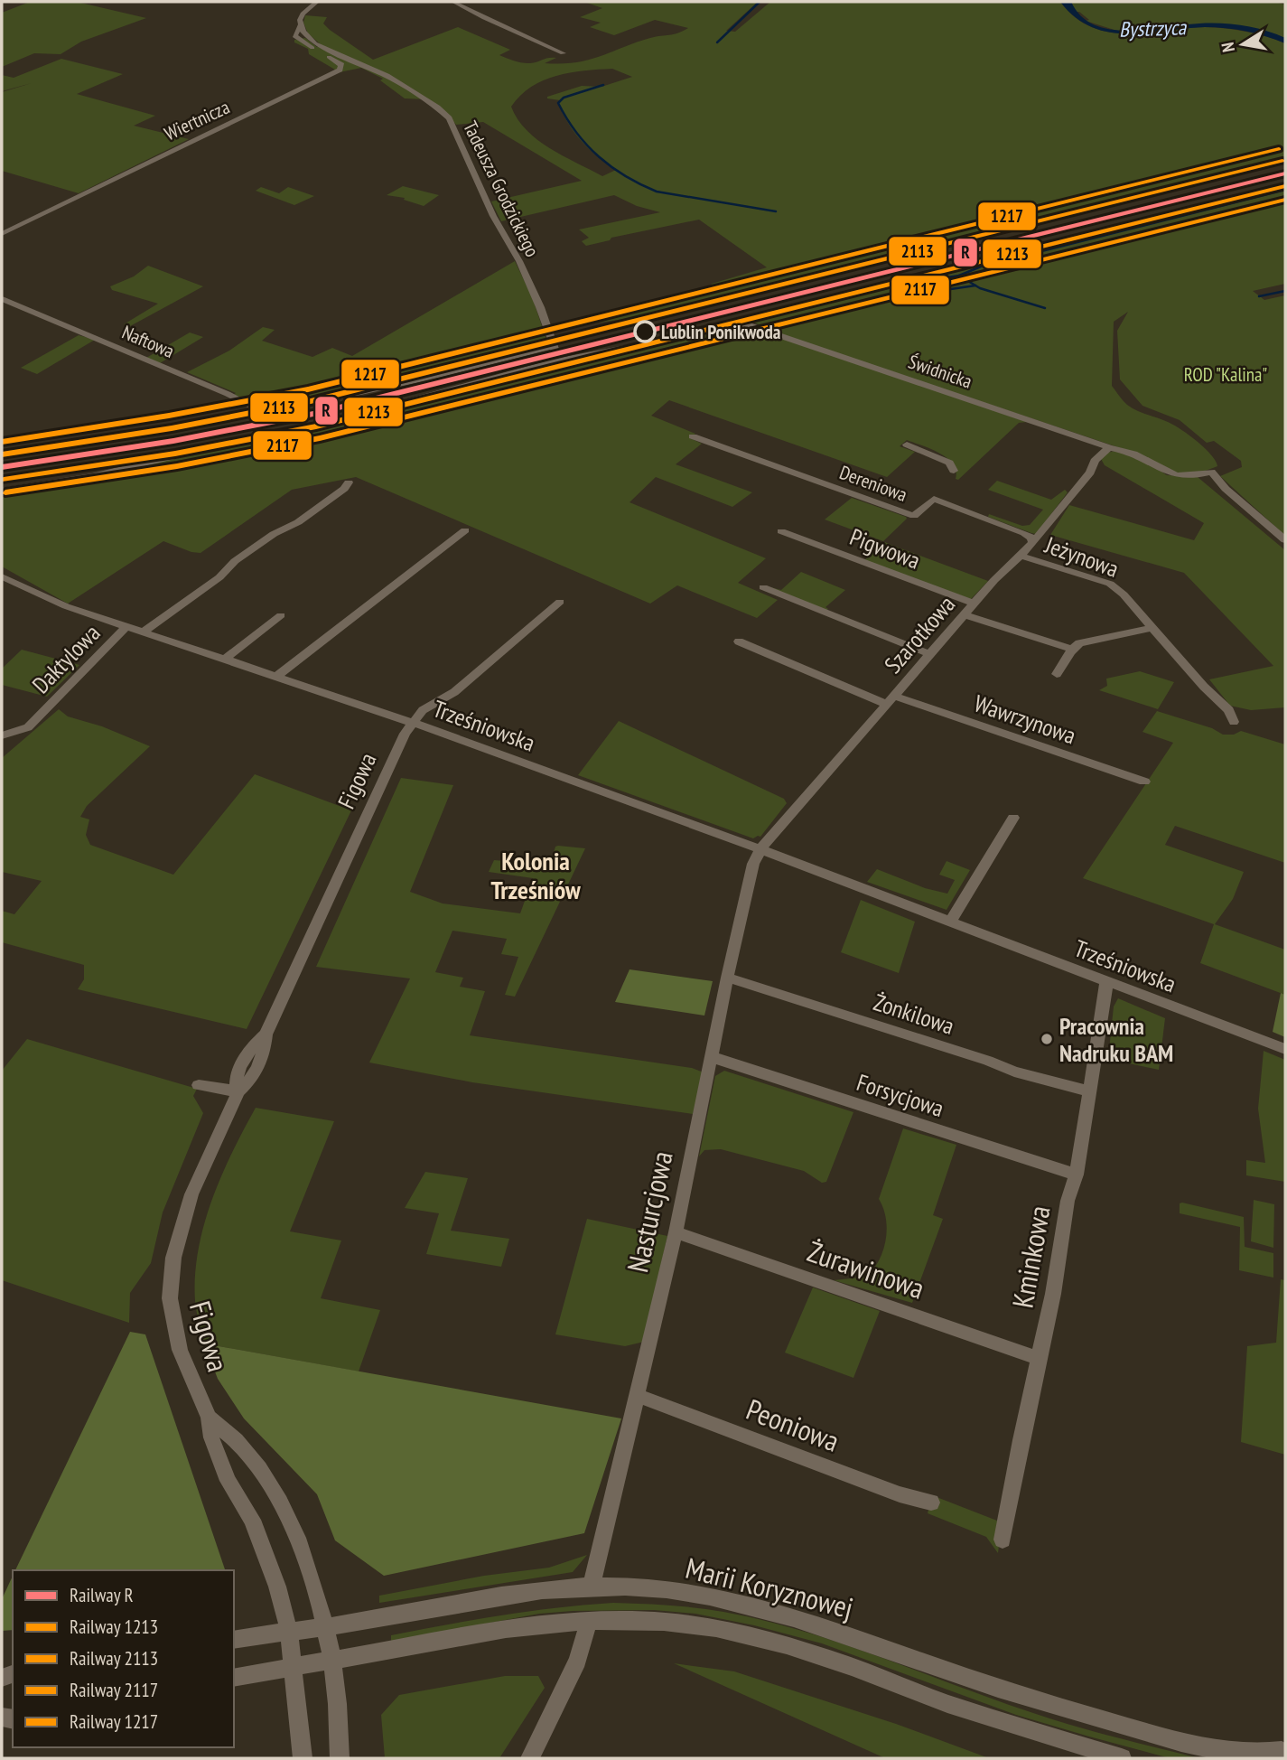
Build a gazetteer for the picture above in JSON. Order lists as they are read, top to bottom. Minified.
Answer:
{"streets":{"street":["Wiertnicza","Tadeusza Grodzickiego","Naftowa","Świdnicka","Dereniowa","Pigwowa","Jeżynowa","Szarotkowa","Daktylowa","Wawrzynowa","Trześniowska","Figowa","Żonkilowa","Forsycjowa","Nasturcjowa","Kminkowa","Żurawinowa","Peoniowa","Marii Koryznowej"]},"crossings":[["Wiertnicza","Tadeusza Grodzickiego"],["Tadeusza Grodzickiego","Naftowa"],["Tadeusza Grodzickiego","Świdnicka"],["Świdnicka","Szarotkowa"],["Dereniowa","Szarotkowa"],["Pigwowa","Szarotkowa"],["Jeżynowa","Szarotkowa"],["Szarotkowa","Wawrzynowa"],["Szarotkowa","Trześniowska"],["Szarotkowa","Nasturcjowa"],["Daktylowa","Trześniowska"],["Trześniowska","Figowa"],["Trześniowska","Nasturcjowa"],["Trześniowska","Kminkowa"],["Figowa","Marii Koryznowej"],["Żonkilowa","Nasturcjowa"],["Żonkilowa","Kminkowa"],["Forsycjowa","Nasturcjowa"],["Forsycjowa","Kminkowa"],["Nasturcjowa","Żurawinowa"],["Nasturcjowa","Peoniowa"],["Nasturcjowa","Marii Koryznowej"],["Kminkowa","Żurawinowa"]],"districts":["Kolonia Trześniów"],"water":["Bystrzyca"],"parks":["ROD \"Kalina\""],"places":["Lublin Ponikwoda","Pracownia Nadruku BAM"],"lines":["rail line 1217","rail line 2113","rail line R","rail line 1213","rail line 2117"],"legend":["Railway R","Railway 1213","Railway 2113","Railway 2117","Railway 1217"],"north":"left"}
